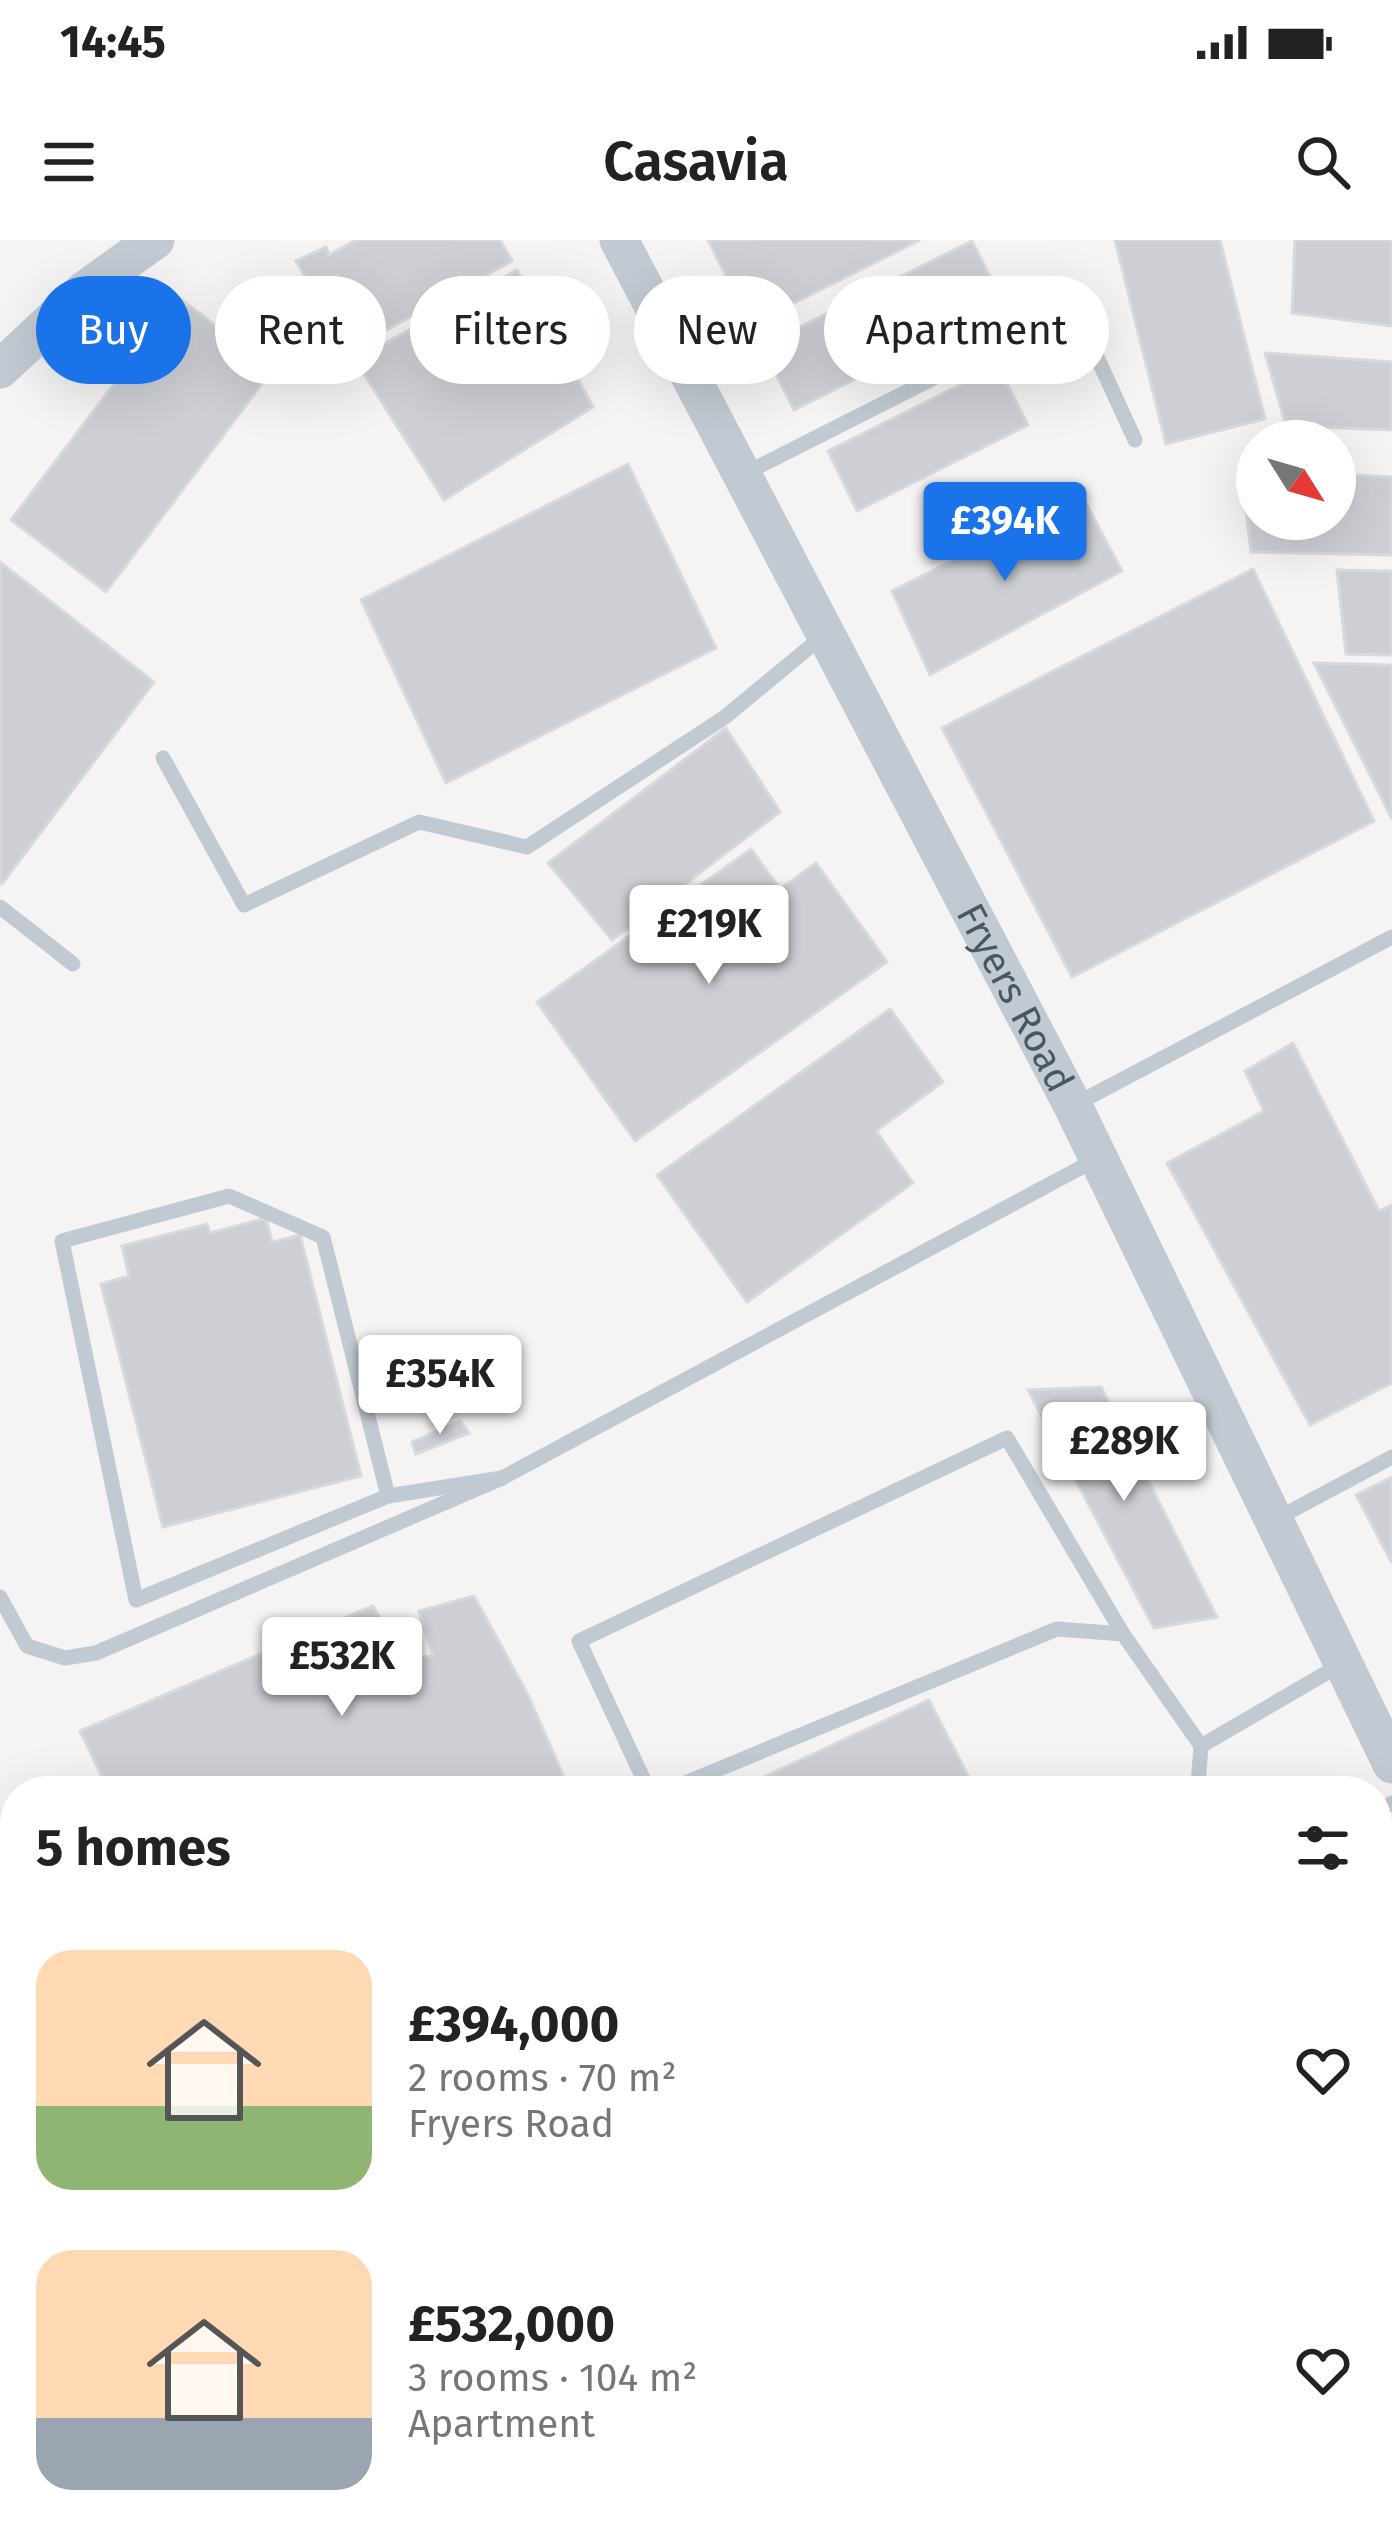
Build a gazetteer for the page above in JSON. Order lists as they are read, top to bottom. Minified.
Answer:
{"streets":{"street":["Fryers Road"]},"north":"bottom right","page":{"status":"14:45","header":"Casavia","chip":["Buy","Rent","Filters","New","Apartment"],"price":["£394K","£219K","£354K","£289K","£532K"],"heading":"5 homes","list":[{"name":"£394,000","note":"2 rooms · 70 m² · Fryers Road"},{"name":"£532,000","note":"3 rooms · 104 m² · Apartment"}]}}
